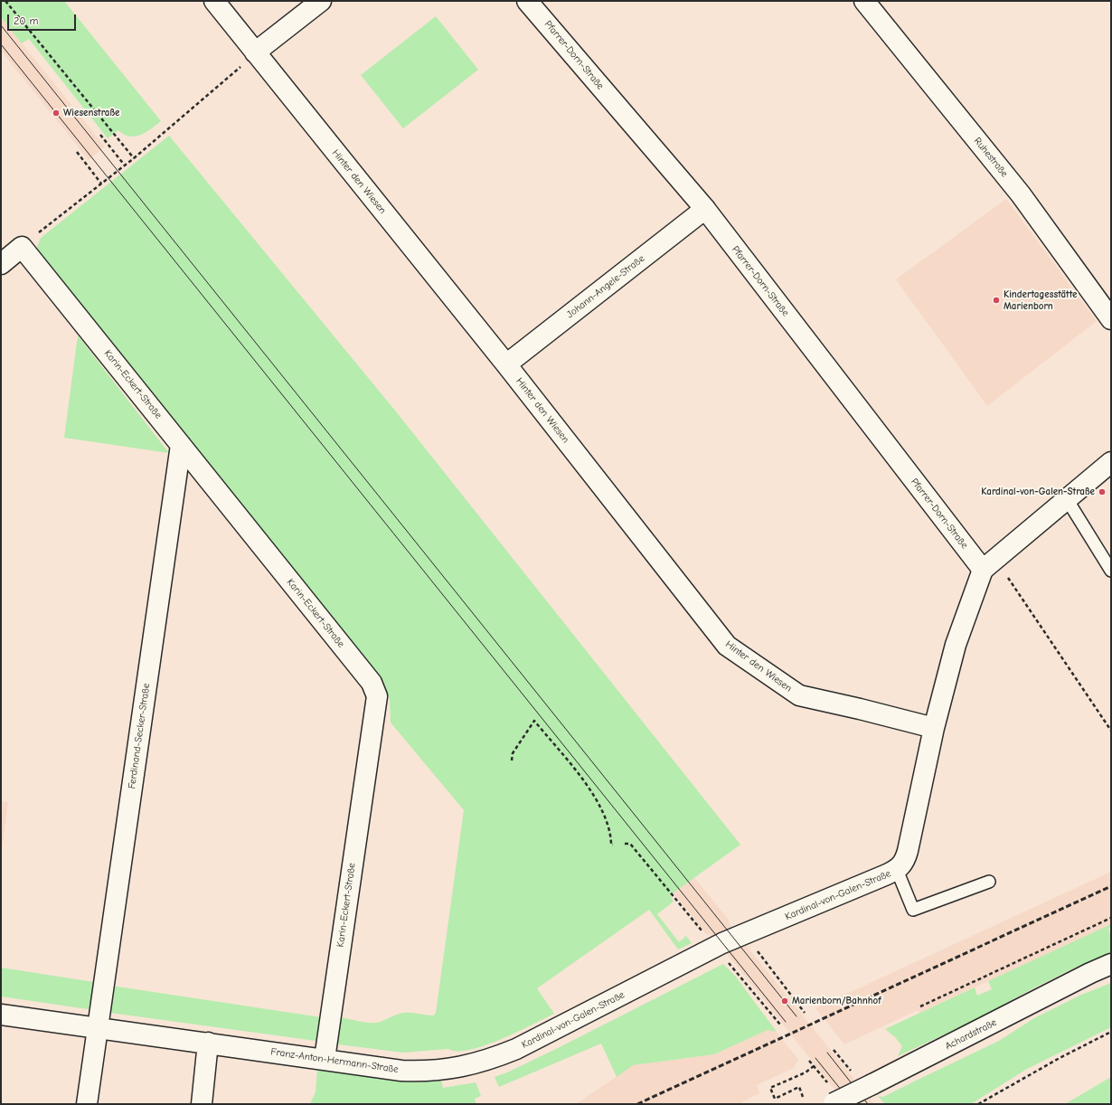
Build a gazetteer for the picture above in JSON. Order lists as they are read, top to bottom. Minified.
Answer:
{"streets":{"street":["Pfarrer-Dorn-Straße","Ruhestraße","Hinter den Wiesen","Johann-Angele-Straße","Karin-Eckert-Straße","Ferdinand-Secker-Straße","Kardinal-von-Galen-Straße","Achardstraße","Franz-Anton-Hermann-Straße"]},"crossings":[["Pfarrer-Dorn-Straße","Johann-Angele-Straße"],["Pfarrer-Dorn-Straße","Kardinal-von-Galen-Straße"],["Hinter den Wiesen","Johann-Angele-Straße"],["Hinter den Wiesen","Kardinal-von-Galen-Straße"],["Karin-Eckert-Straße","Ferdinand-Secker-Straße"],["Karin-Eckert-Straße","Franz-Anton-Hermann-Straße"],["Ferdinand-Secker-Straße","Franz-Anton-Hermann-Straße"],["Kardinal-von-Galen-Straße","Franz-Anton-Hermann-Straße"]],"places":["Wiesenstraße","Kindertagesstätte Marienborn","Kardinal-von-Galen-Straße","Marienborn/Bahnhof"],"scale_bar":"20 m"}
